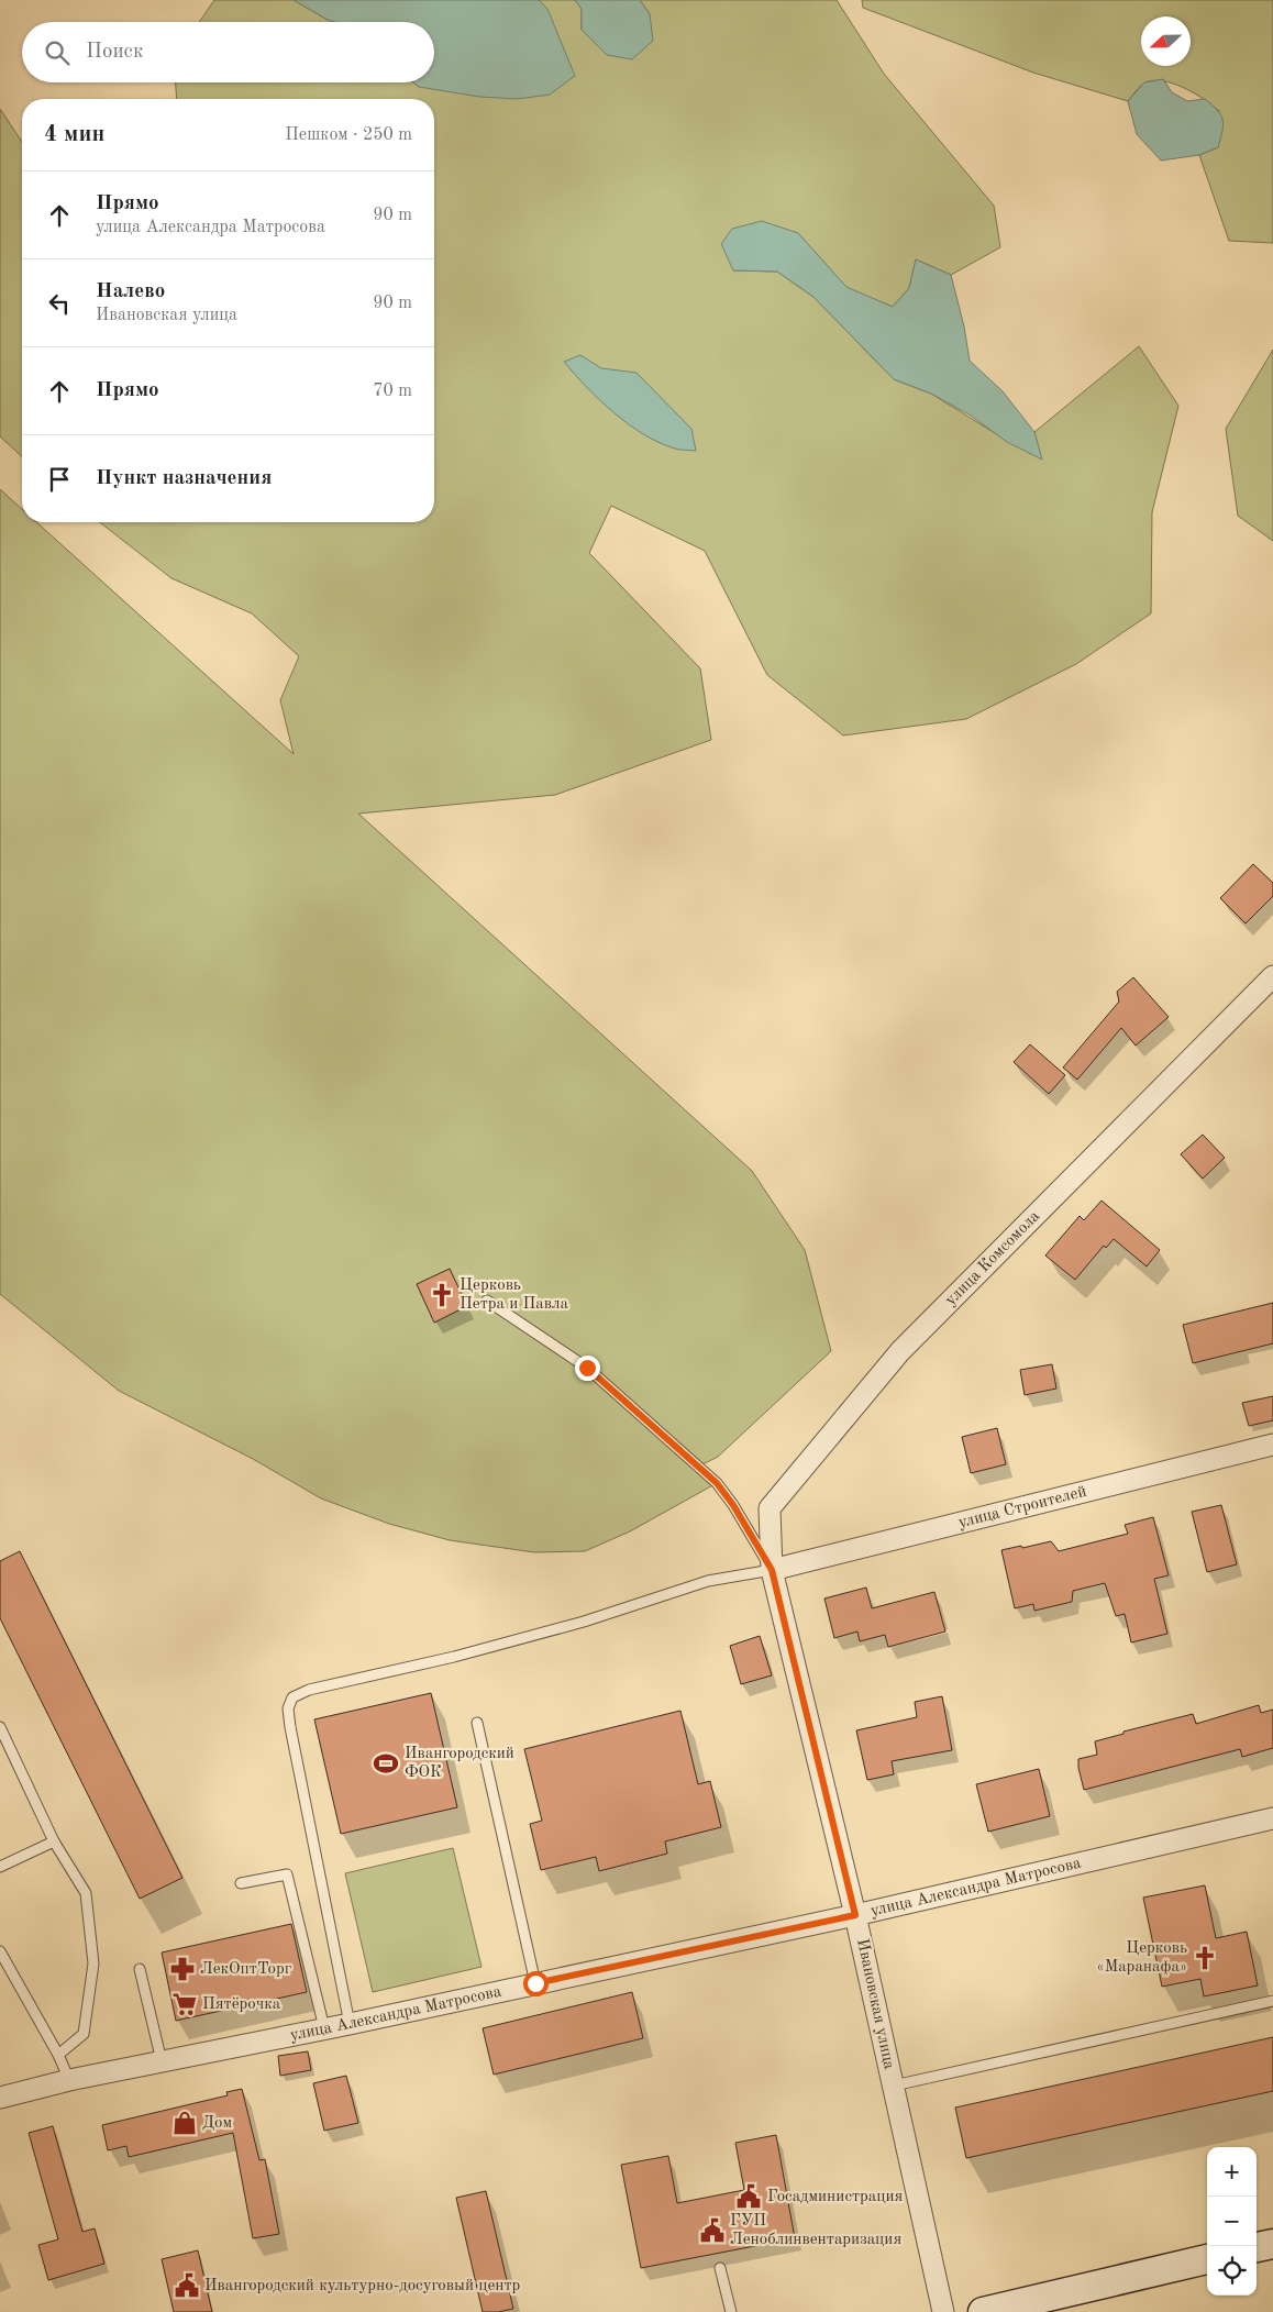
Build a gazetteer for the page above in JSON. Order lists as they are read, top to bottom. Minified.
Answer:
{"streets":{"street":["улица Комсомола","улица Строителей","улица Александра Матросова","Ивановская улица"]},"crossings":[["улица Комсомола","улица Строителей"],["улица Комсомола","Ивановская улица"],["улица Строителей","Ивановская улица"],["улица Александра Матросова","Ивановская улица"]],"places":{"church":["Церковь Петра и Павла","Церковь «Маранафа»"],"sports":["Ивангородский ФОК"],"pharmacy":["ЛекОптТорг"],"supermarket":["Пятёрочка"],"shop":["Дом"],"public building":["Госадминистрация","ГУП Леноблинвентаризация","Ивангородский культурно-досуговый центр"]},"north":"left","page":{"search":"Поиск","heading":["4 мин","Пешком · 250 m"],"list":[["Прямо","улица Александра Матросова","90 m"],["Налево","Ивановская улица","90 m"],["Прямо","70 m"],"Пункт назначения"],"map_buttons":["+","−"]}}
